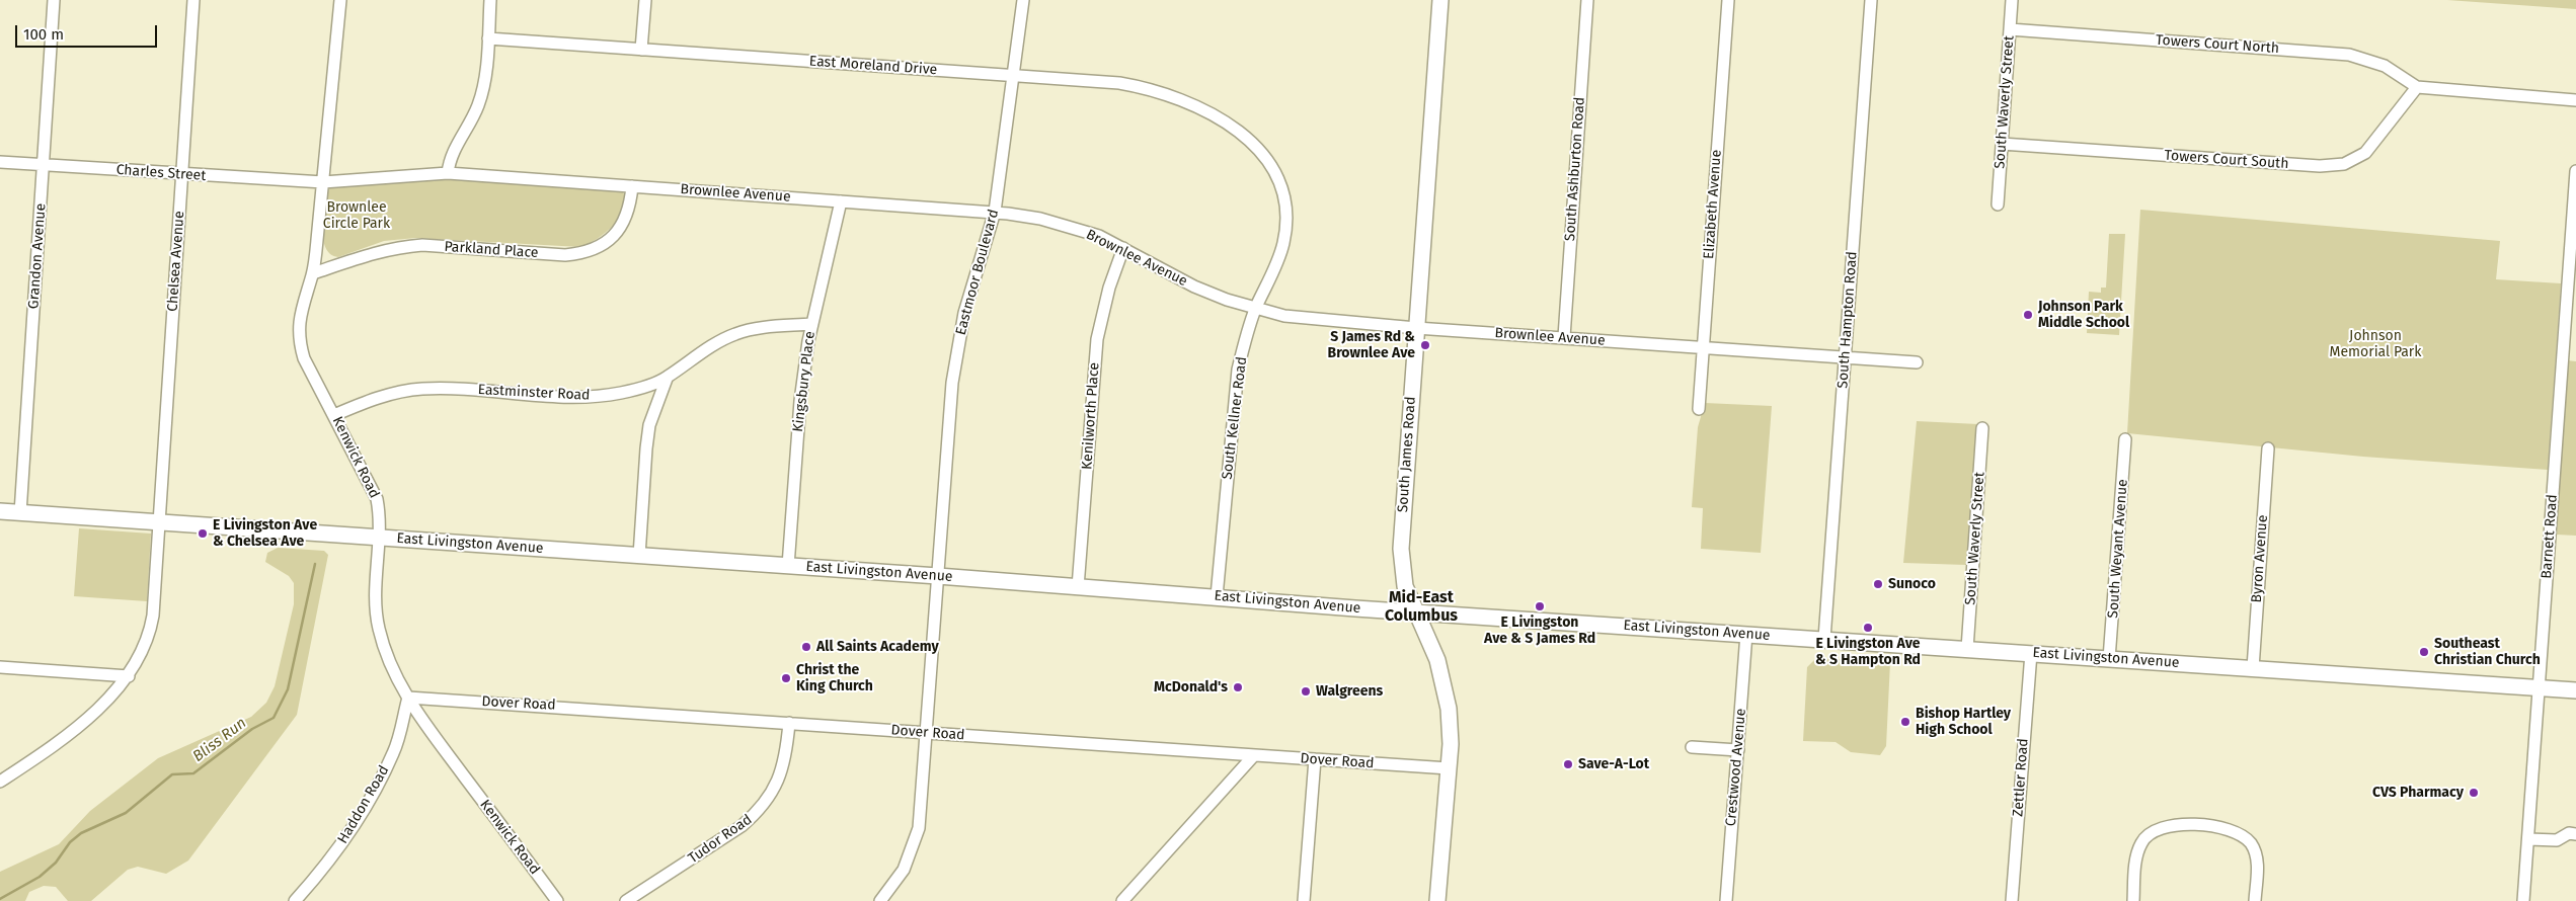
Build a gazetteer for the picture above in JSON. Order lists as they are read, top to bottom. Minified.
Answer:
{"streets":{"main road":["South James Road","East Livingston Avenue"],"street":["Towers Court North","East Moreland Drive","South Waverly Street","Towers Court South","South Ashburton Road","Charles Street","Brownlee Avenue","Elizabeth Avenue","Parkland Place","Grandon Avenue","Chelsea Avenue","Eastmoor Boulevard","South Hampton Road","Kingsbury Place","Eastminster Road","Kenilworth Place","South Kellner Road","Kenwick Road","Barnett Road","South Weyant Avenue","Byron Avenue","Dover Road","Crestwood Avenue","Zettler Road","Haddon Road","Tudor Road"]},"crossings":[["Towers Court North","South Waverly Street"],["Towers Court North","Towers Court South"],["East Moreland Drive","Eastmoor Boulevard"],["East Moreland Drive","South Kellner Road"],["South Waverly Street","Towers Court South"],["South Waverly Street","East Livingston Avenue"],["South Ashburton Road","Brownlee Avenue"],["Charles Street","Brownlee Avenue"],["Charles Street","Grandon Avenue"],["Charles Street","Chelsea Avenue"],["Charles Street","Kenwick Road"],["Brownlee Avenue","Elizabeth Avenue"],["Brownlee Avenue","Parkland Place"],["Brownlee Avenue","Eastmoor Boulevard"],["Brownlee Avenue","South Hampton Road"],["Brownlee Avenue","Kingsbury Place"],["Brownlee Avenue","Kenilworth Place"],["Brownlee Avenue","South Kellner Road"],["Brownlee Avenue","South James Road"],["Brownlee Avenue","Kenwick Road"],["Parkland Place","Kenwick Road"],["Grandon Avenue","East Livingston Avenue"],["Chelsea Avenue","East Livingston Avenue"],["Eastmoor Boulevard","East Livingston Avenue"],["Eastmoor Boulevard","Dover Road"],["South Hampton Road","East Livingston Avenue"],["Kingsbury Place","Eastminster Road"],["Kingsbury Place","East Livingston Avenue"],["Eastminster Road","Kenwick Road"],["Kenilworth Place","East Livingston Avenue"],["South Kellner Road","East Livingston Avenue"],["South James Road","East Livingston Avenue"],["South James Road","Dover Road"],["Kenwick Road","East Livingston Avenue"],["Kenwick Road","Dover Road"],["Kenwick Road","Haddon Road"],["Barnett Road","East Livingston Avenue"],["East Livingston Avenue","South Weyant Avenue"],["East Livingston Avenue","Byron Avenue"],["East Livingston Avenue","Crestwood Avenue"],["East Livingston Avenue","Zettler Road"],["Dover Road","Haddon Road"],["Dover Road","Tudor Road"]],"districts":["Mid-East Columbus"],"water":["Bliss Run"],"parks":["Brownlee Circle Park","Johnson Memorial Park"],"places":["Johnson Park Middle School","S James Rd & Brownlee Ave","E Livingston Ave & Chelsea Ave","Sunoco","E Livingston Ave & S James Rd","E Livingston Ave & S Hampton Rd","All Saints Academy","Southeast Christian Church","Christ the King Church","McDonald's","Walgreens","Bishop Hartley High School","Save-A-Lot","CVS Pharmacy"],"scale_bar":"100 m"}
